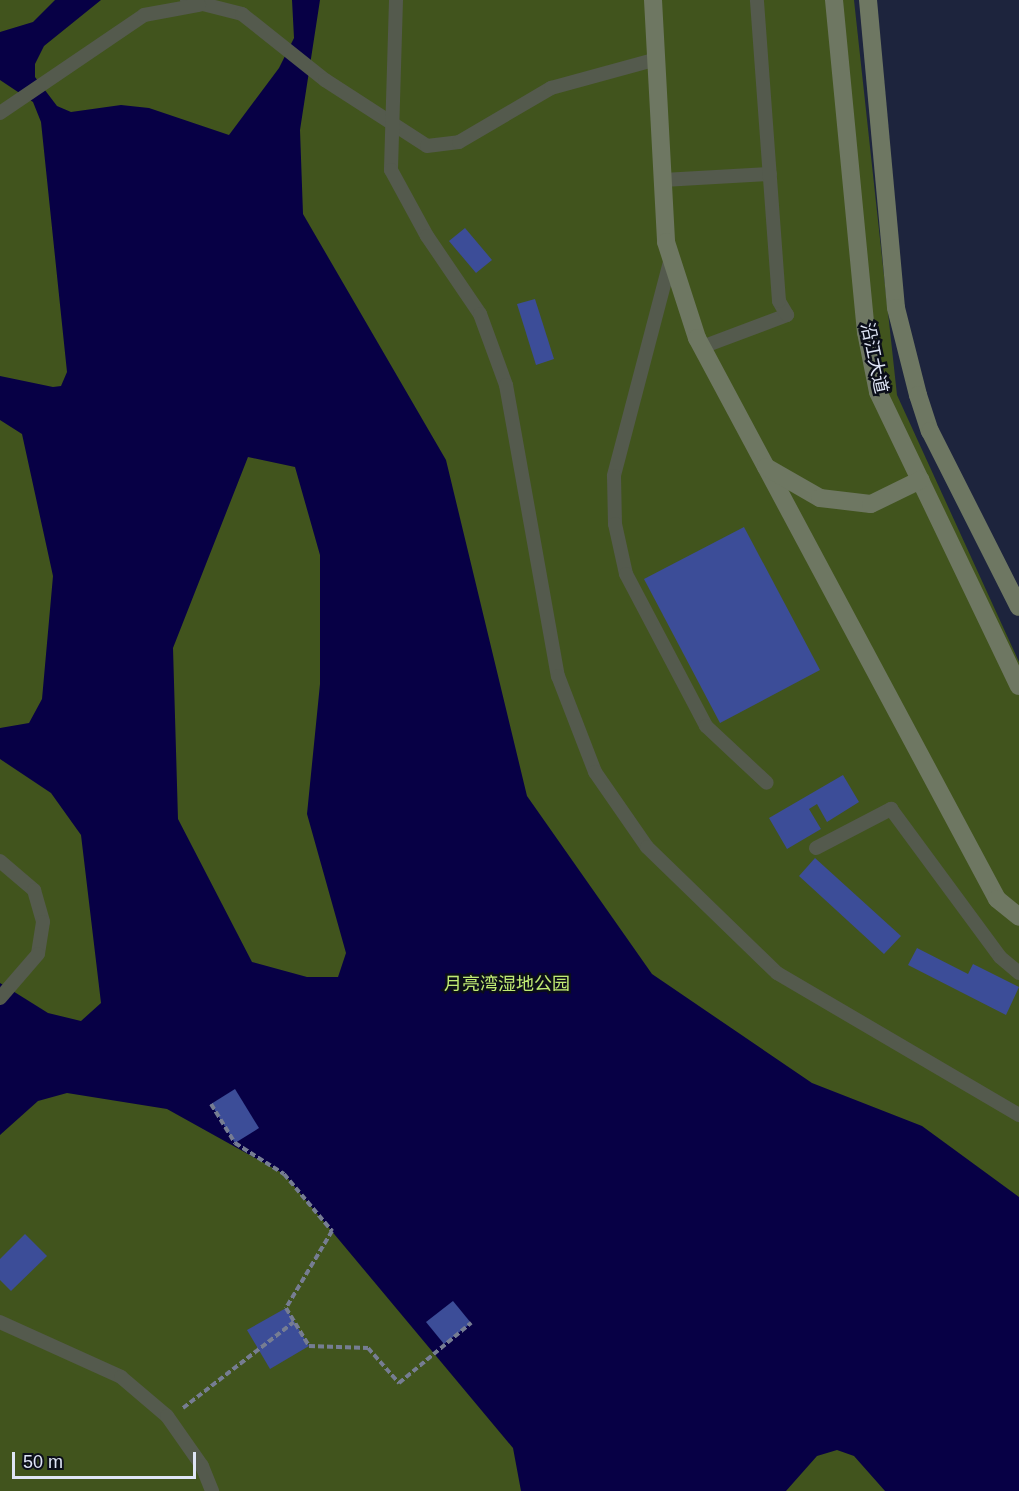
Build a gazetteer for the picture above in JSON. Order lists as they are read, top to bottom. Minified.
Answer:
{"streets":{"main road":["沿江大道"]},"parks":["月亮湾湿地公园"],"scale_bar":"50 m"}
